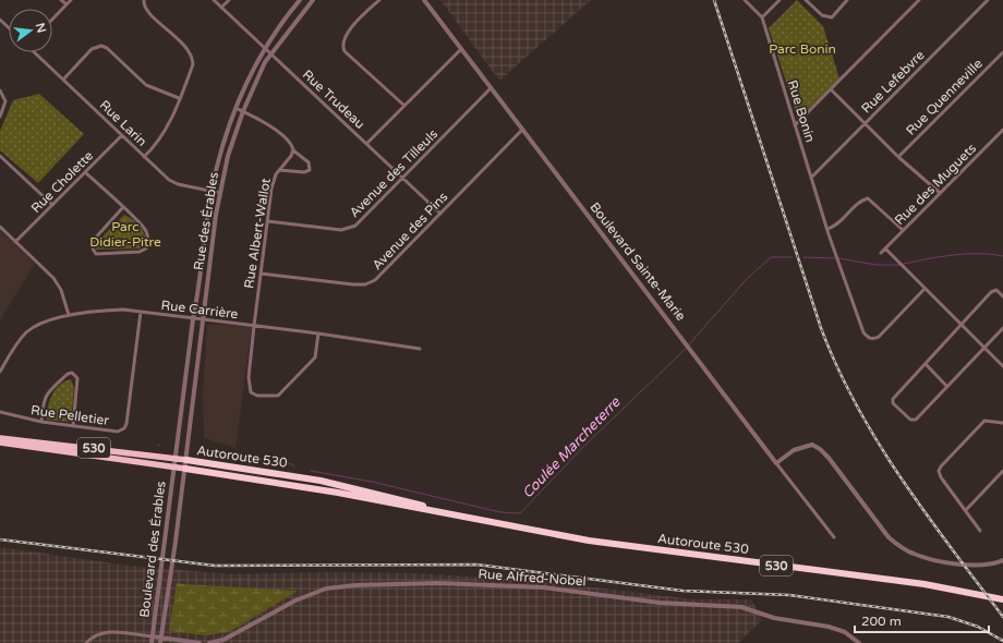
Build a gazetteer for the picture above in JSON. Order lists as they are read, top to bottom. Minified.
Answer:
{"streets":{"highway":["530","Autoroute 530"],"street":["Rue Lefebvre","Rue Quenneville","Rue Trudeau","Rue Bonin","Rue Larin","Avenue des Tilleuls","Rue Cholette","Rue des Muguets","Rue des Érables","Avenue des Pins","Rue Albert-Wallot","Boulevard Sainte-Marie","Rue Carrière","Rue Pelletier","Boulevard des Érables","Rue Alfred-Nobel"]},"crossings":[["Rue Lefebvre","Rue Bonin"],["Rue Trudeau","Avenue des Tilleuls"],["Rue Trudeau","Rue des Érables"],["Rue Trudeau","Avenue des Pins"],["Rue Larin","Rue Cholette"],["Rue Larin","Rue des Érables"],["Avenue des Tilleuls","Rue Albert-Wallot"],["Avenue des Tilleuls","Boulevard Sainte-Marie"],["Rue des Érables","Rue Albert-Wallot"],["Rue des Érables","Rue Carrière"],["Rue des Érables","Autoroute 530"],["Rue des Érables","Boulevard des Érables"],["Avenue des Pins","Rue Albert-Wallot"],["Avenue des Pins","Boulevard Sainte-Marie"],["Rue Albert-Wallot","Rue Carrière"],["Rue Carrière","Rue Pelletier"],["Autoroute 530","Boulevard des Érables"]],"water":["Coulée Marcheterre"],"parks":["Parc Bonin","Parc Didier-Pitre"],"scale_bar":"200 m","north":"right"}
